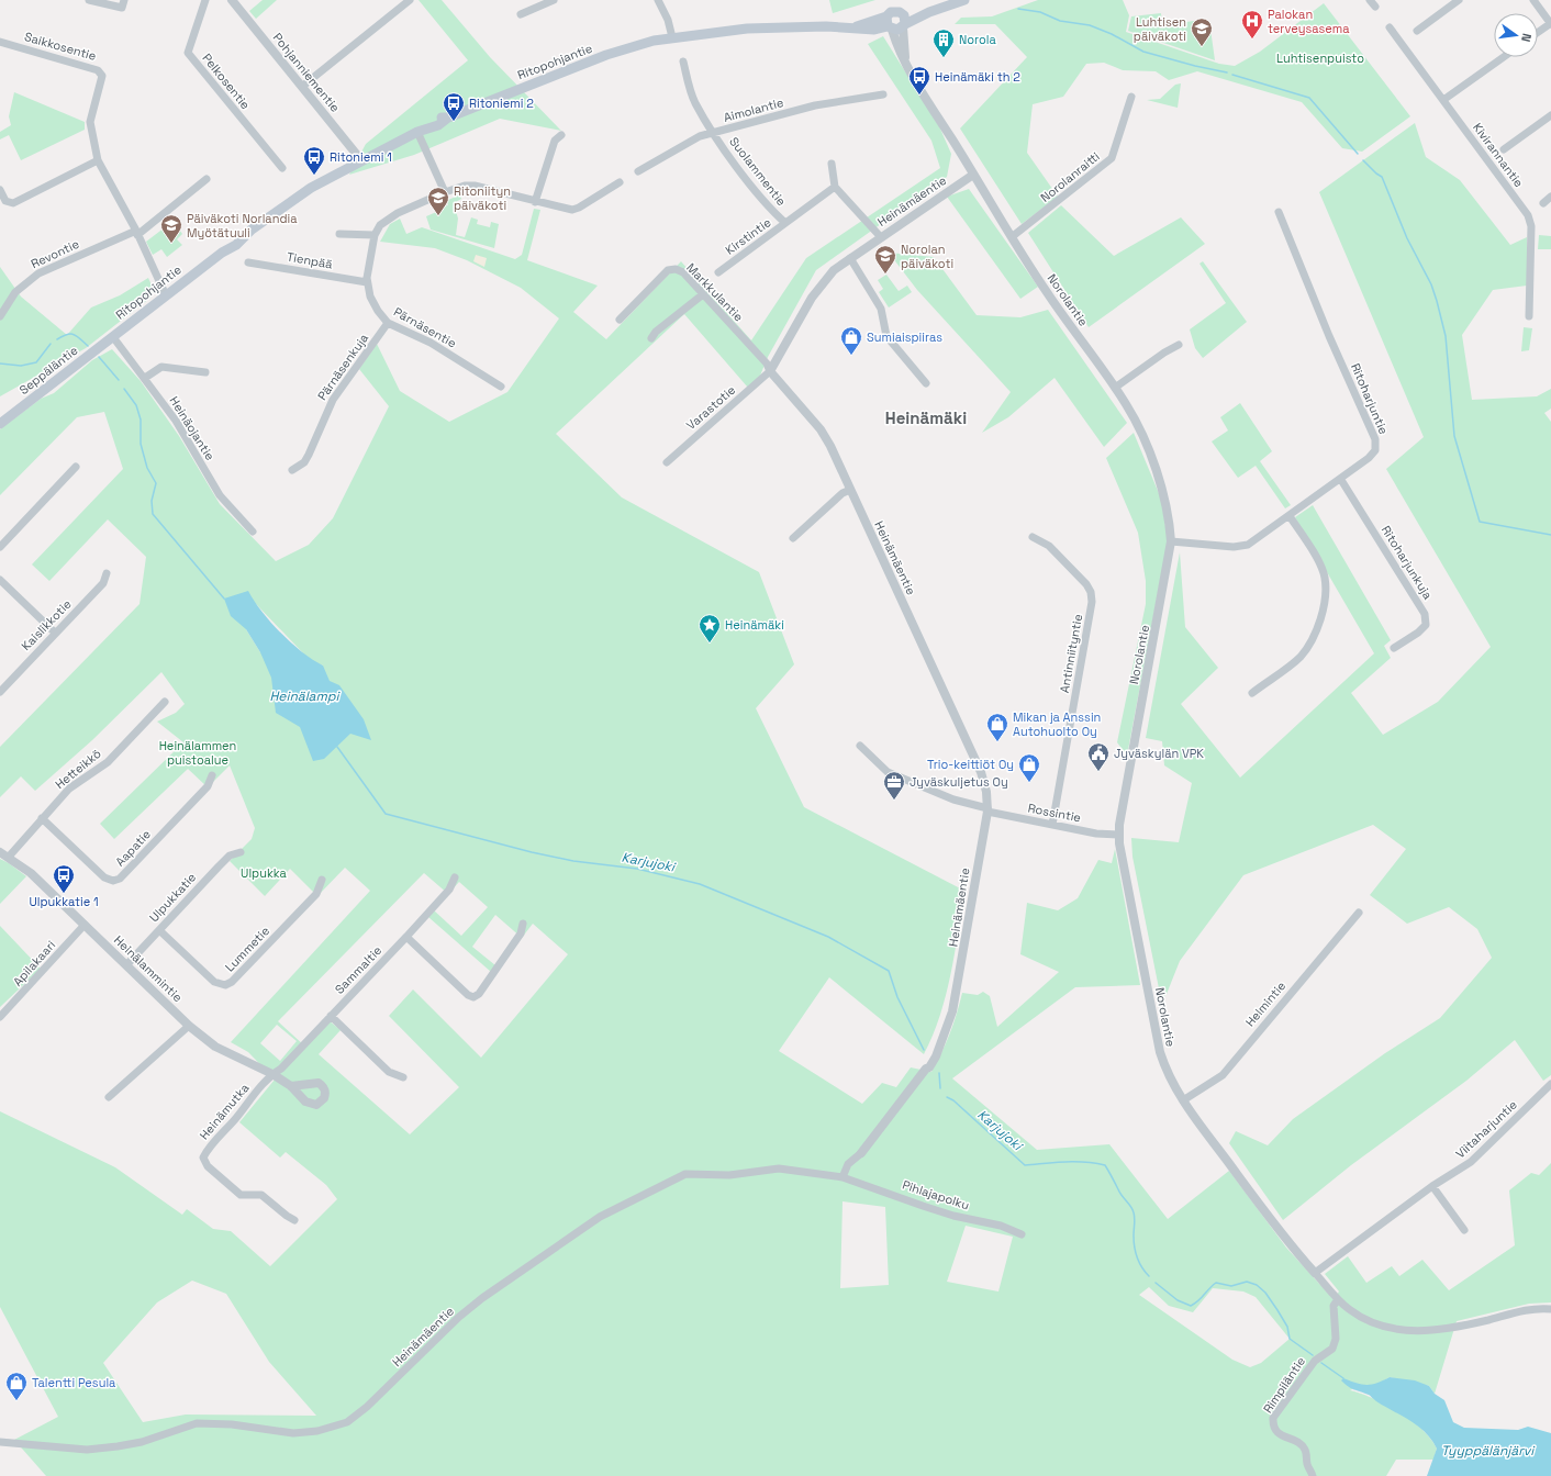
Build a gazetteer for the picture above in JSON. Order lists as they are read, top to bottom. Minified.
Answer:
{"streets":{"main road":["Ritopohjantie","Seppäläntie"],"street":["Saikkosentie","Pohjanniementie","Pelkosentie","Aimolantie","Kivirannantie","Suolammentie","Norolanraitti","Heinämäentie","Kirstintie","Revontie","Tienpää","Markkulantie","Norolantie","Pärnäsentie","Pärnäsenkuja","Ritoharjuntie","Varastotie","Heinäojantie","Ritoharjunkuja","Kaislikkotie","Antinniityntie","Hetteikkö","Rossintie","Aapatie","Ulpukkatie","Lummetie","Apilakaari","Heinälammintie","Sammaltie","Helmintie","Heinämutka","Viitaharjuntie","Pihlajapolku","Rimpiläntie"]},"crossings":[["Saikkosentie","Ritopohjantie"],["Saikkosentie","Revontie"],["Ritopohjantie","Pohjanniementie"],["Ritopohjantie","Norolantie"],["Ritopohjantie","Seppäläntie"],["Ritopohjantie","Heinäojantie"],["Aimolantie","Suolammentie"],["Suolammentie","Kirstintie"],["Norolanraitti","Norolantie"],["Heinämäentie","Markkulantie"],["Heinämäentie","Norolantie"],["Heinämäentie","Varastotie"],["Heinämäentie","Rossintie"],["Heinämäentie","Pihlajapolku"],["Tienpää","Pärnäsentie"],["Markkulantie","Varastotie"],["Norolantie","Ritoharjuntie"],["Norolantie","Rossintie"],["Norolantie","Helmintie"],["Norolantie","Viitaharjuntie"],["Pärnäsentie","Pärnäsenkuja"],["Ritoharjuntie","Ritoharjunkuja"],["Antinniityntie","Rossintie"],["Hetteikkö","Aapatie"],["Hetteikkö","Heinälammintie"],["Ulpukkatie","Lummetie"],["Ulpukkatie","Heinälammintie"],["Apilakaari","Heinälammintie"],["Heinälammintie","Sammaltie"],["Heinälammintie","Heinämutka"],["Sammaltie","Heinämutka"]],"districts":["Heinämäki"],"water":["Heinälampi","Karjujoki","Tyyppälänjärvi"],"parks":["Luhtisenpuisto","Heinälammen puistoalue","Ulpukka"],"places":{"hospital":["Palokan terveysasema"],"school or university":["Luhtisen päiväkoti","Ritoniityn päiväkoti","Päiväkoti Norlandia Myötätuuli","Norolan päiväkoti"],"building":["Norola"],"bus stop":["Heinämäki th 2","Ritoniemi 2","Ritoniemi 1","Ulpukkatie 1"],"shop":["Sumiaispiiras","Mikan ja Anssin Autohuolto Oy","Trio-keittiöt Oy","Talentti Pesula"],"place":["Heinämäki"],"public building":["Jyväskylän VPK"],"office":["Jyväskuljetus Oy"]},"north":"right"}
